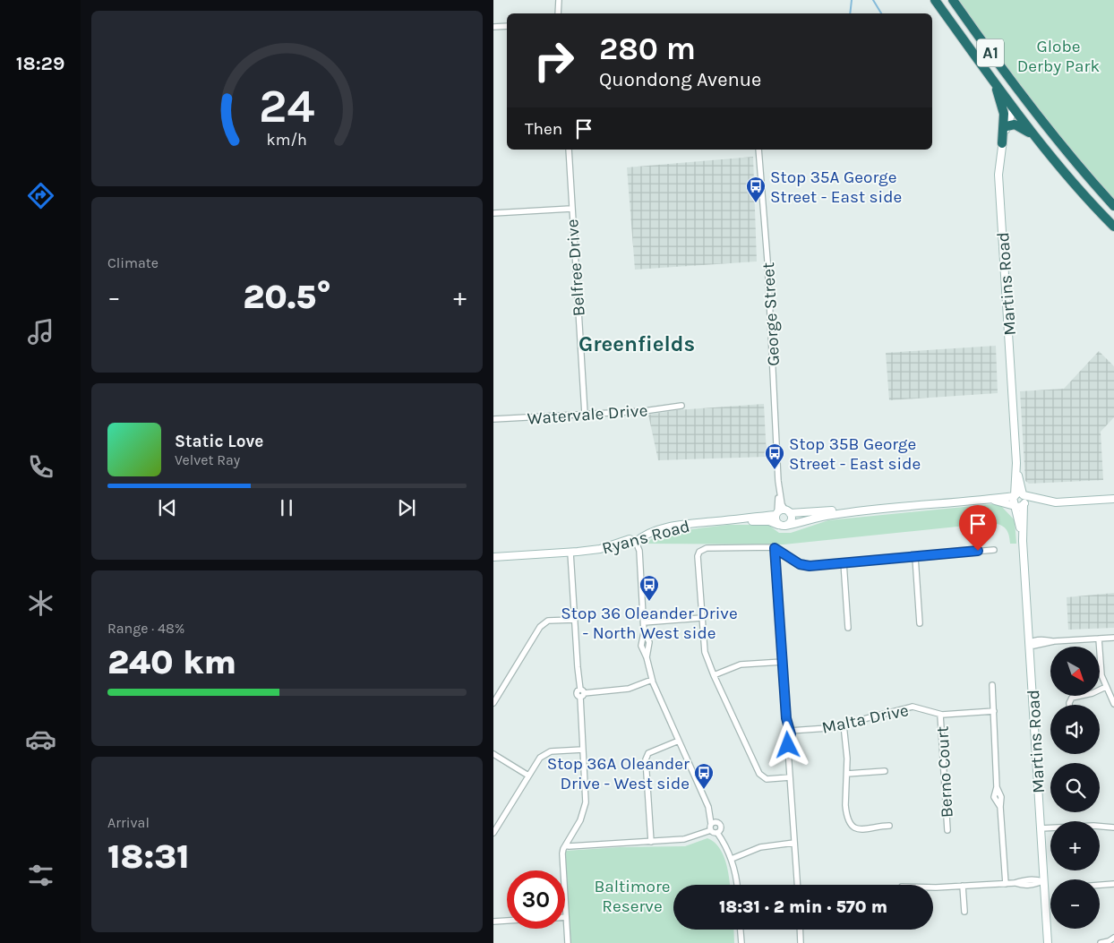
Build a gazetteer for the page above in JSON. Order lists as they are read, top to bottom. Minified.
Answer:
{"streets":{"highway":["A1"],"street":["Belfree Drive","Martins Road","George Street","Watervale Drive","Ryans Road","Malta Drive","Berno Court"]},"crossings":[["A1","Martins Road"],["Belfree Drive","Watervale Drive"],["Martins Road","Ryans Road"],["George Street","Ryans Road"],["Malta Drive","Berno Court"]],"districts":["Greenfields"],"parks":["Globe Derby Park","Baltimore Reserve"],"places":{"bus stop":["Stop 35A George Street - East side","Stop 35B George Street - East side","Stop 36 Oleander Drive - North West side","Stop 36A Oleander Drive - West side"]},"north":"bottom right","page":{"tabs":"18:29","turn":["280 m","Quondong Avenue"],"then":"Then","tile":["Climate",["Range · 48%","240 km"],["Arrival","18:31"]],"heat":["−","20.5°","+"],"song":["Static Love","Velvet Ray"],"map_buttons":["+","−"],"limit":"30","trip":"18:31 · 2 min · 570 m","gauge":["24","km/h"]}}
